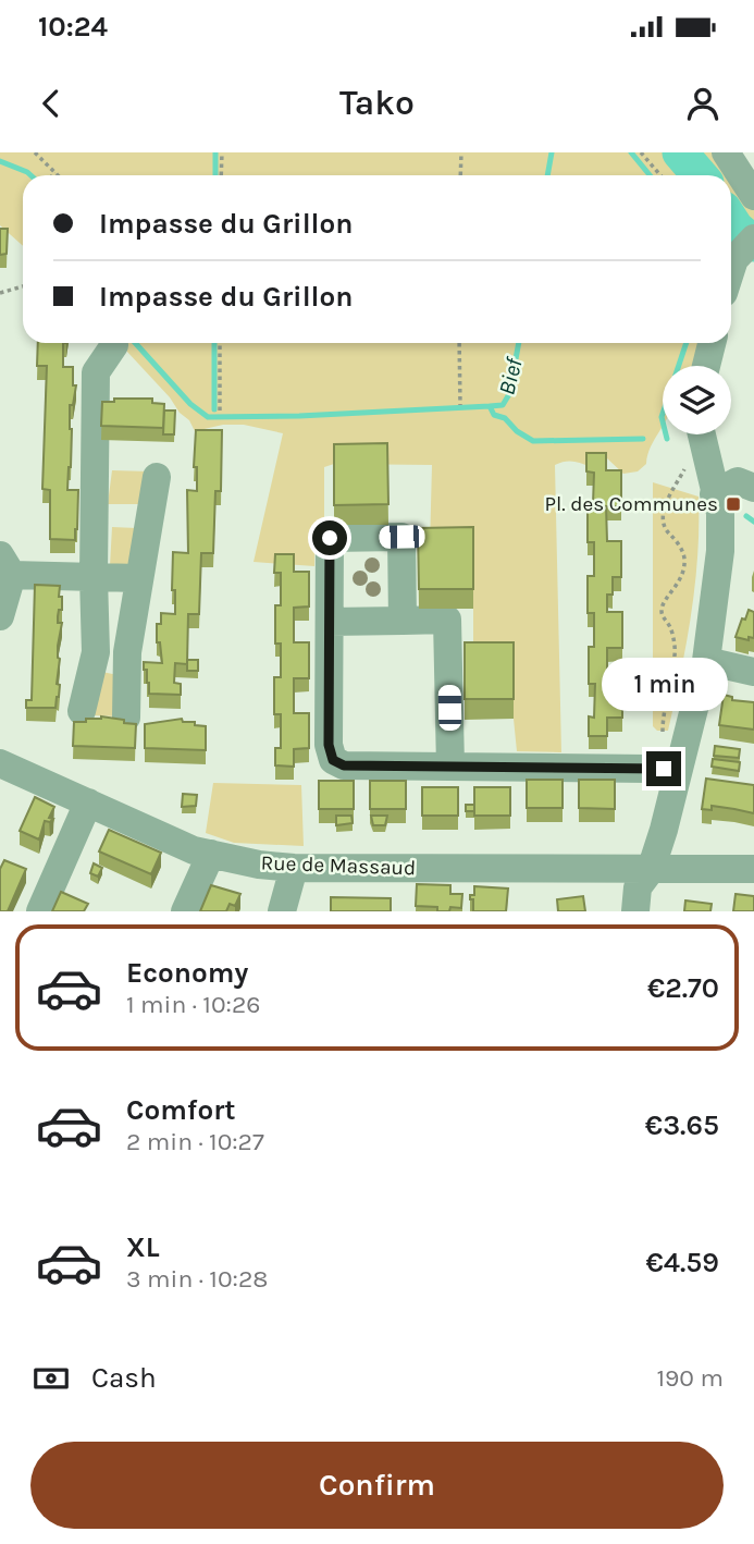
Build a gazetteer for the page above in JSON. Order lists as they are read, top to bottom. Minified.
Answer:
{"streets":{"street":["Rue de Massaud"]},"water":["Bief"],"places":{"transit":["Pl. des Communes"]},"page":{"status":"10:24","header":"Tako","banner":["Impasse du Grillon","Impasse du Grillon"],"bubble":"1 min","list":[{"name":"Economy","note":"1 min · 10:26","value":"€2.70"},{"name":"Comfort","note":"2 min · 10:27","value":"€3.65"},{"name":"XL","note":"3 min · 10:28","value":"€4.59"}],"pay":["Cash","190 m"],"buttons":"Confirm"}}
